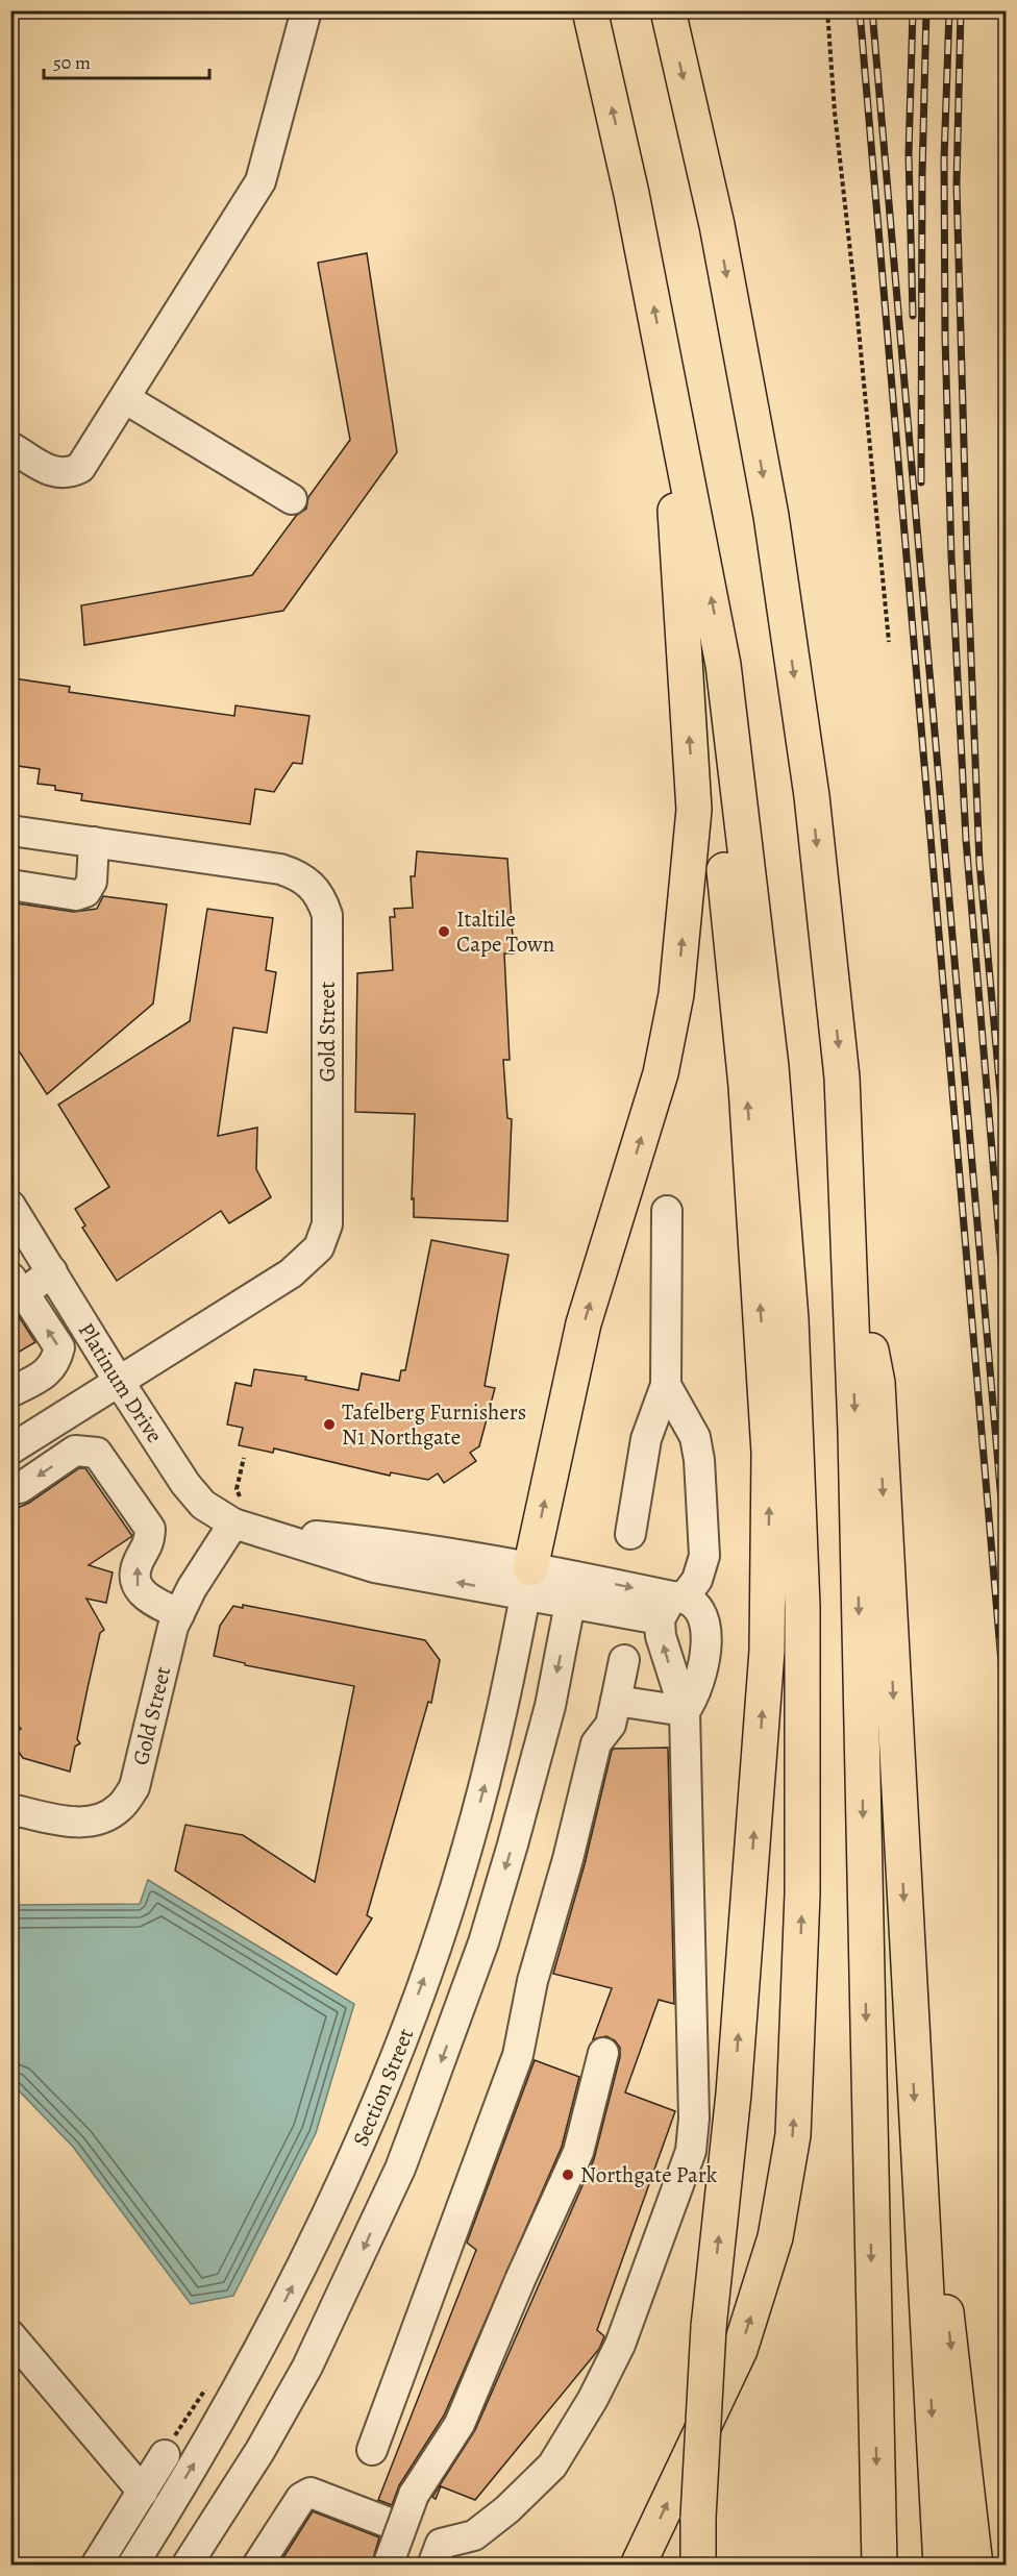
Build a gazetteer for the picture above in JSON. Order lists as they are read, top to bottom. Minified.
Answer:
{"streets":{"street":["Gold Street","Platinum Drive","Section Street"]},"crossings":[["Gold Street","Platinum Drive"],["Platinum Drive","Section Street"]],"places":["Italtile Cape Town","Tafelberg Furnishers N1 Northgate","Northgate Park"],"scale_bar":"50 m"}
